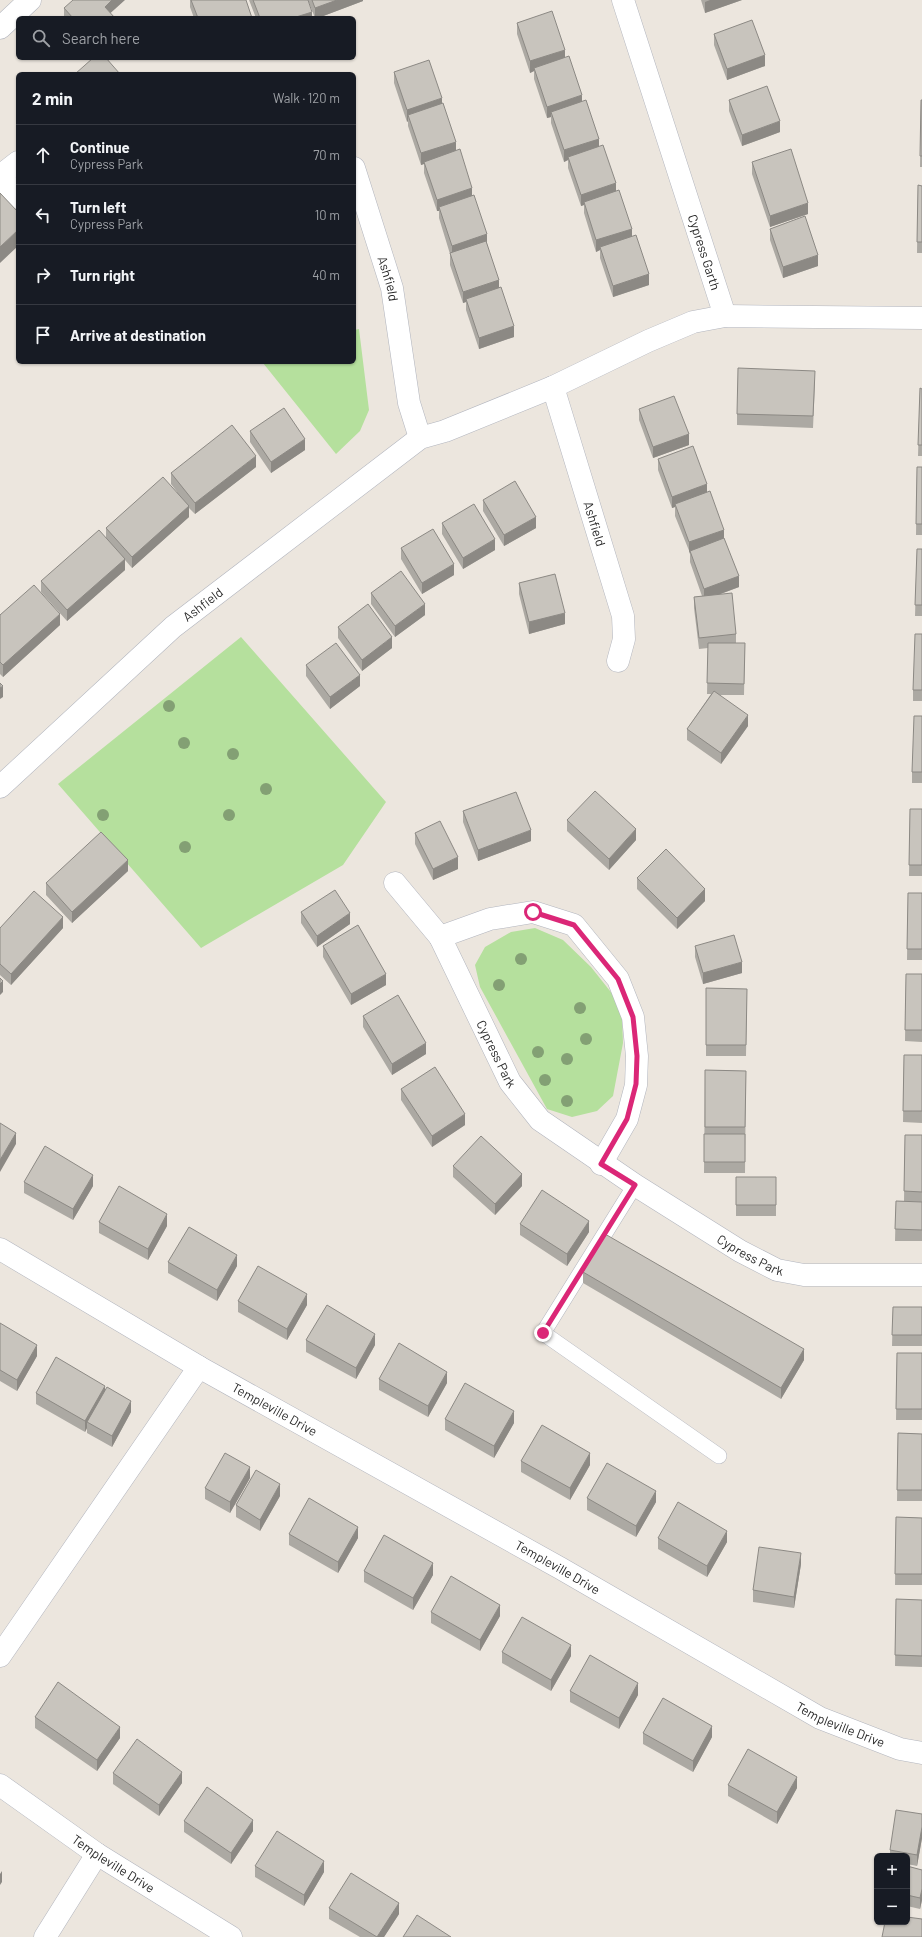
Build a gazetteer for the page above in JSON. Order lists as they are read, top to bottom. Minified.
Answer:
{"streets":{"street":["Cypress Garth","Ashfield","Cypress Park","Templeville Drive"]},"crossings":[["Cypress Garth","Ashfield"]],"page":{"search":"Search here","heading":["2 min","Walk · 120 m"],"list":[["Continue","Cypress Park","70 m"],["Turn left","Cypress Park","10 m"],["Turn right","40 m"],"Arrive at destination"],"map_buttons":["+","−"]}}
